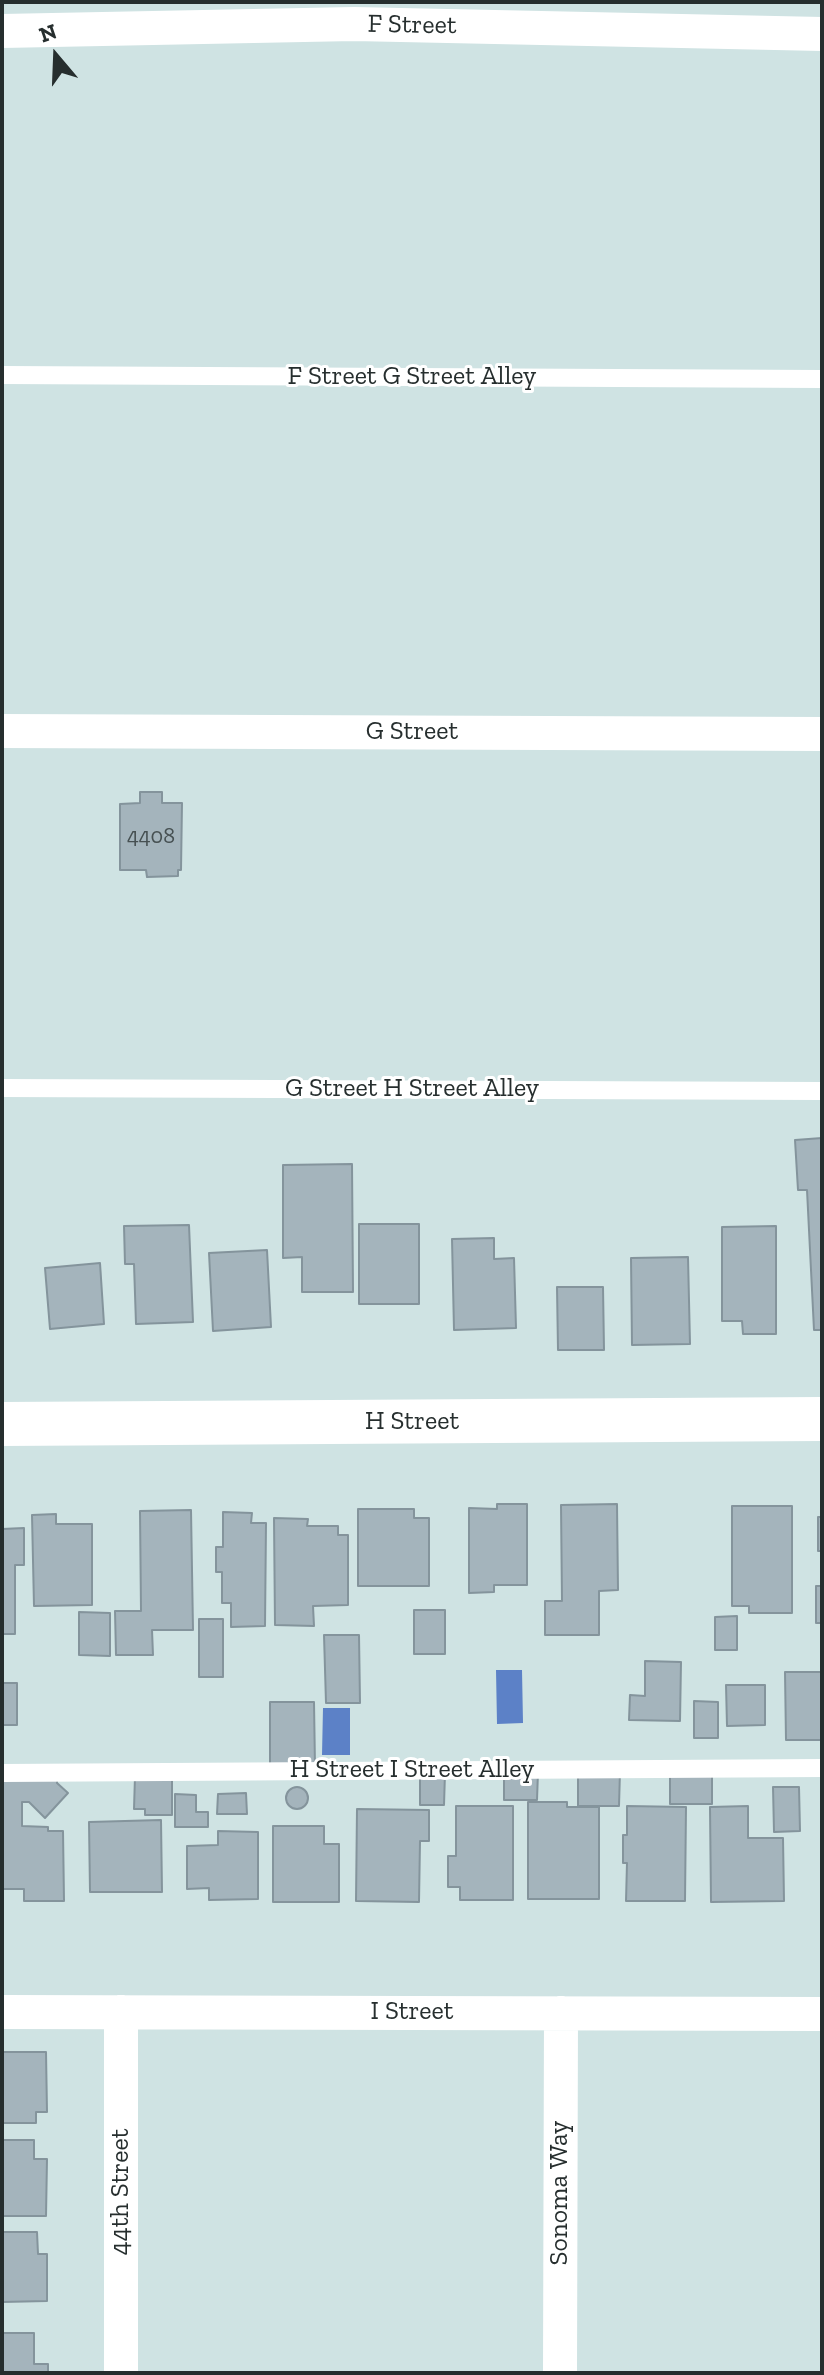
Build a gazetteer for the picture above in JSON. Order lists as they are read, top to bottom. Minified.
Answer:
{"streets":{"main road":["H Street"],"street":["F Street","G Street","I Street","44th Street","Sonoma Way"],"lane":["F Street G Street Alley","G Street H Street Alley","H Street I Street Alley"]},"crossings":[["I Street","44th Street"],["I Street","Sonoma Way"]],"house_numbers":["4408"],"north":"top"}
